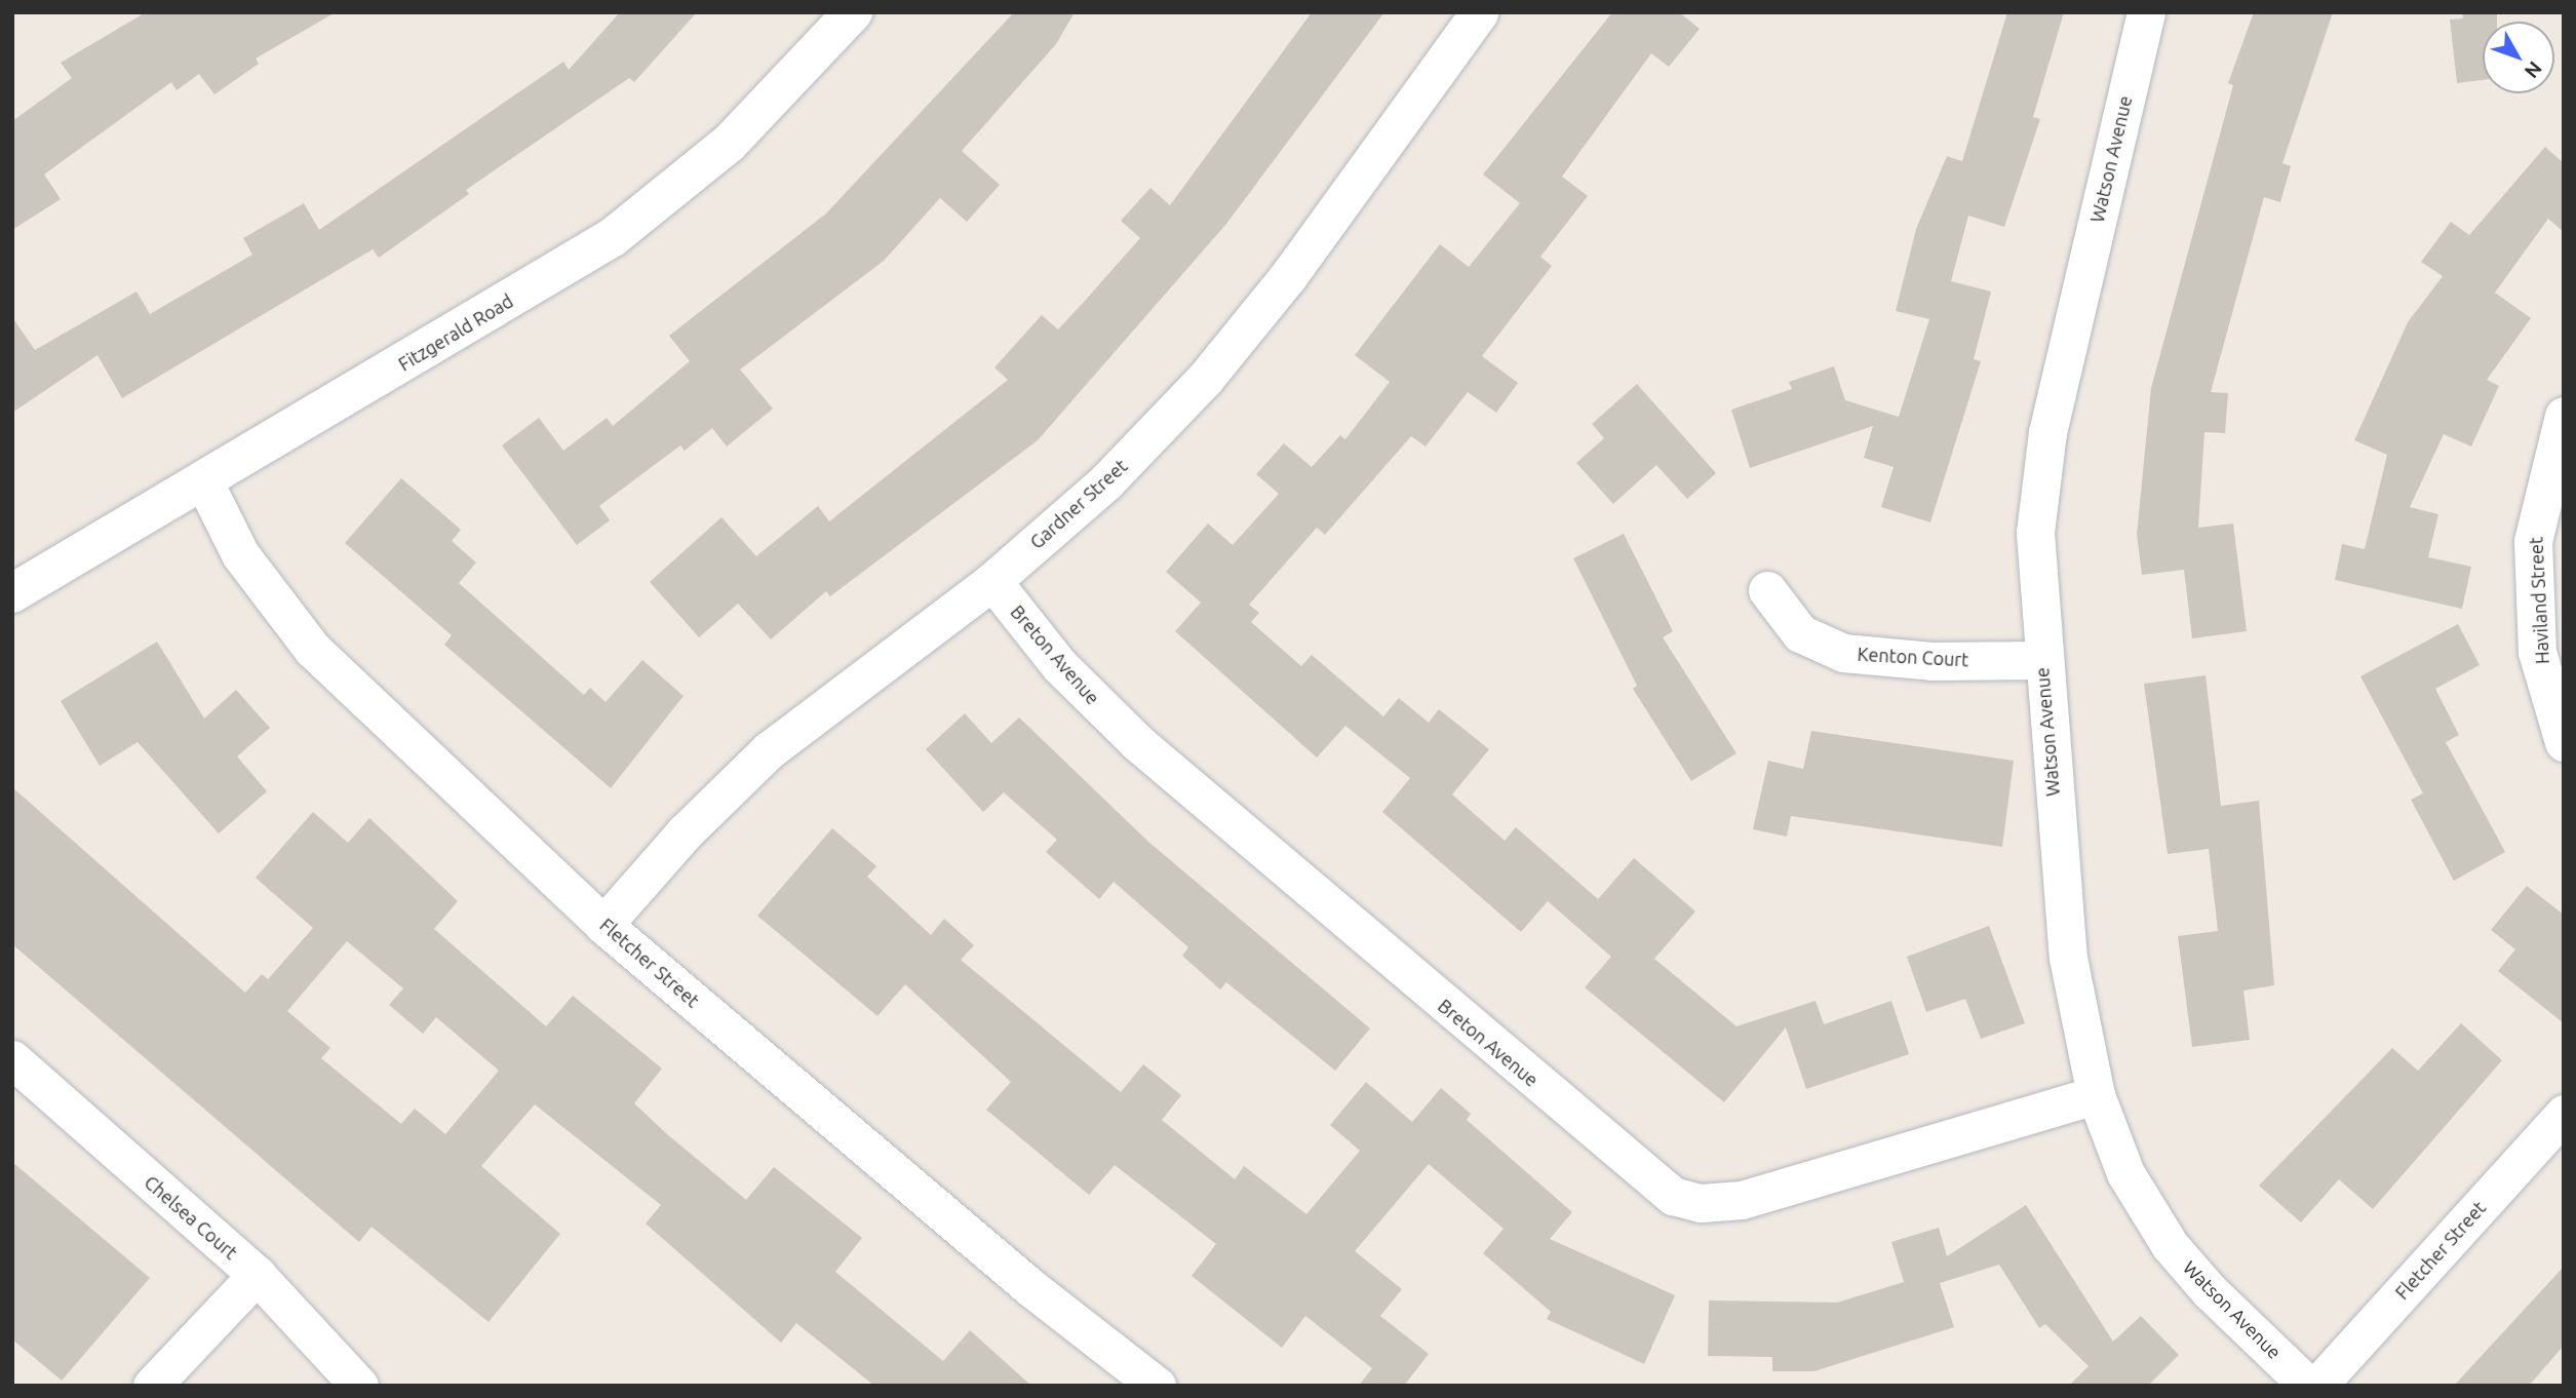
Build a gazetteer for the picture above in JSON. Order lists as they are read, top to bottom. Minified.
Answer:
{"streets":{"main road":["Fitzgerald Road"],"street":["Watson Avenue","Gardner Street","Haviland Street","Breton Avenue","Kenton Court","Fletcher Street","Chelsea Court"]},"crossings":[["Watson Avenue","Breton Avenue"],["Watson Avenue","Kenton Court"],["Fitzgerald Road","Fletcher Street"],["Gardner Street","Breton Avenue"],["Gardner Street","Fletcher Street"]],"north":"bottom right"}
